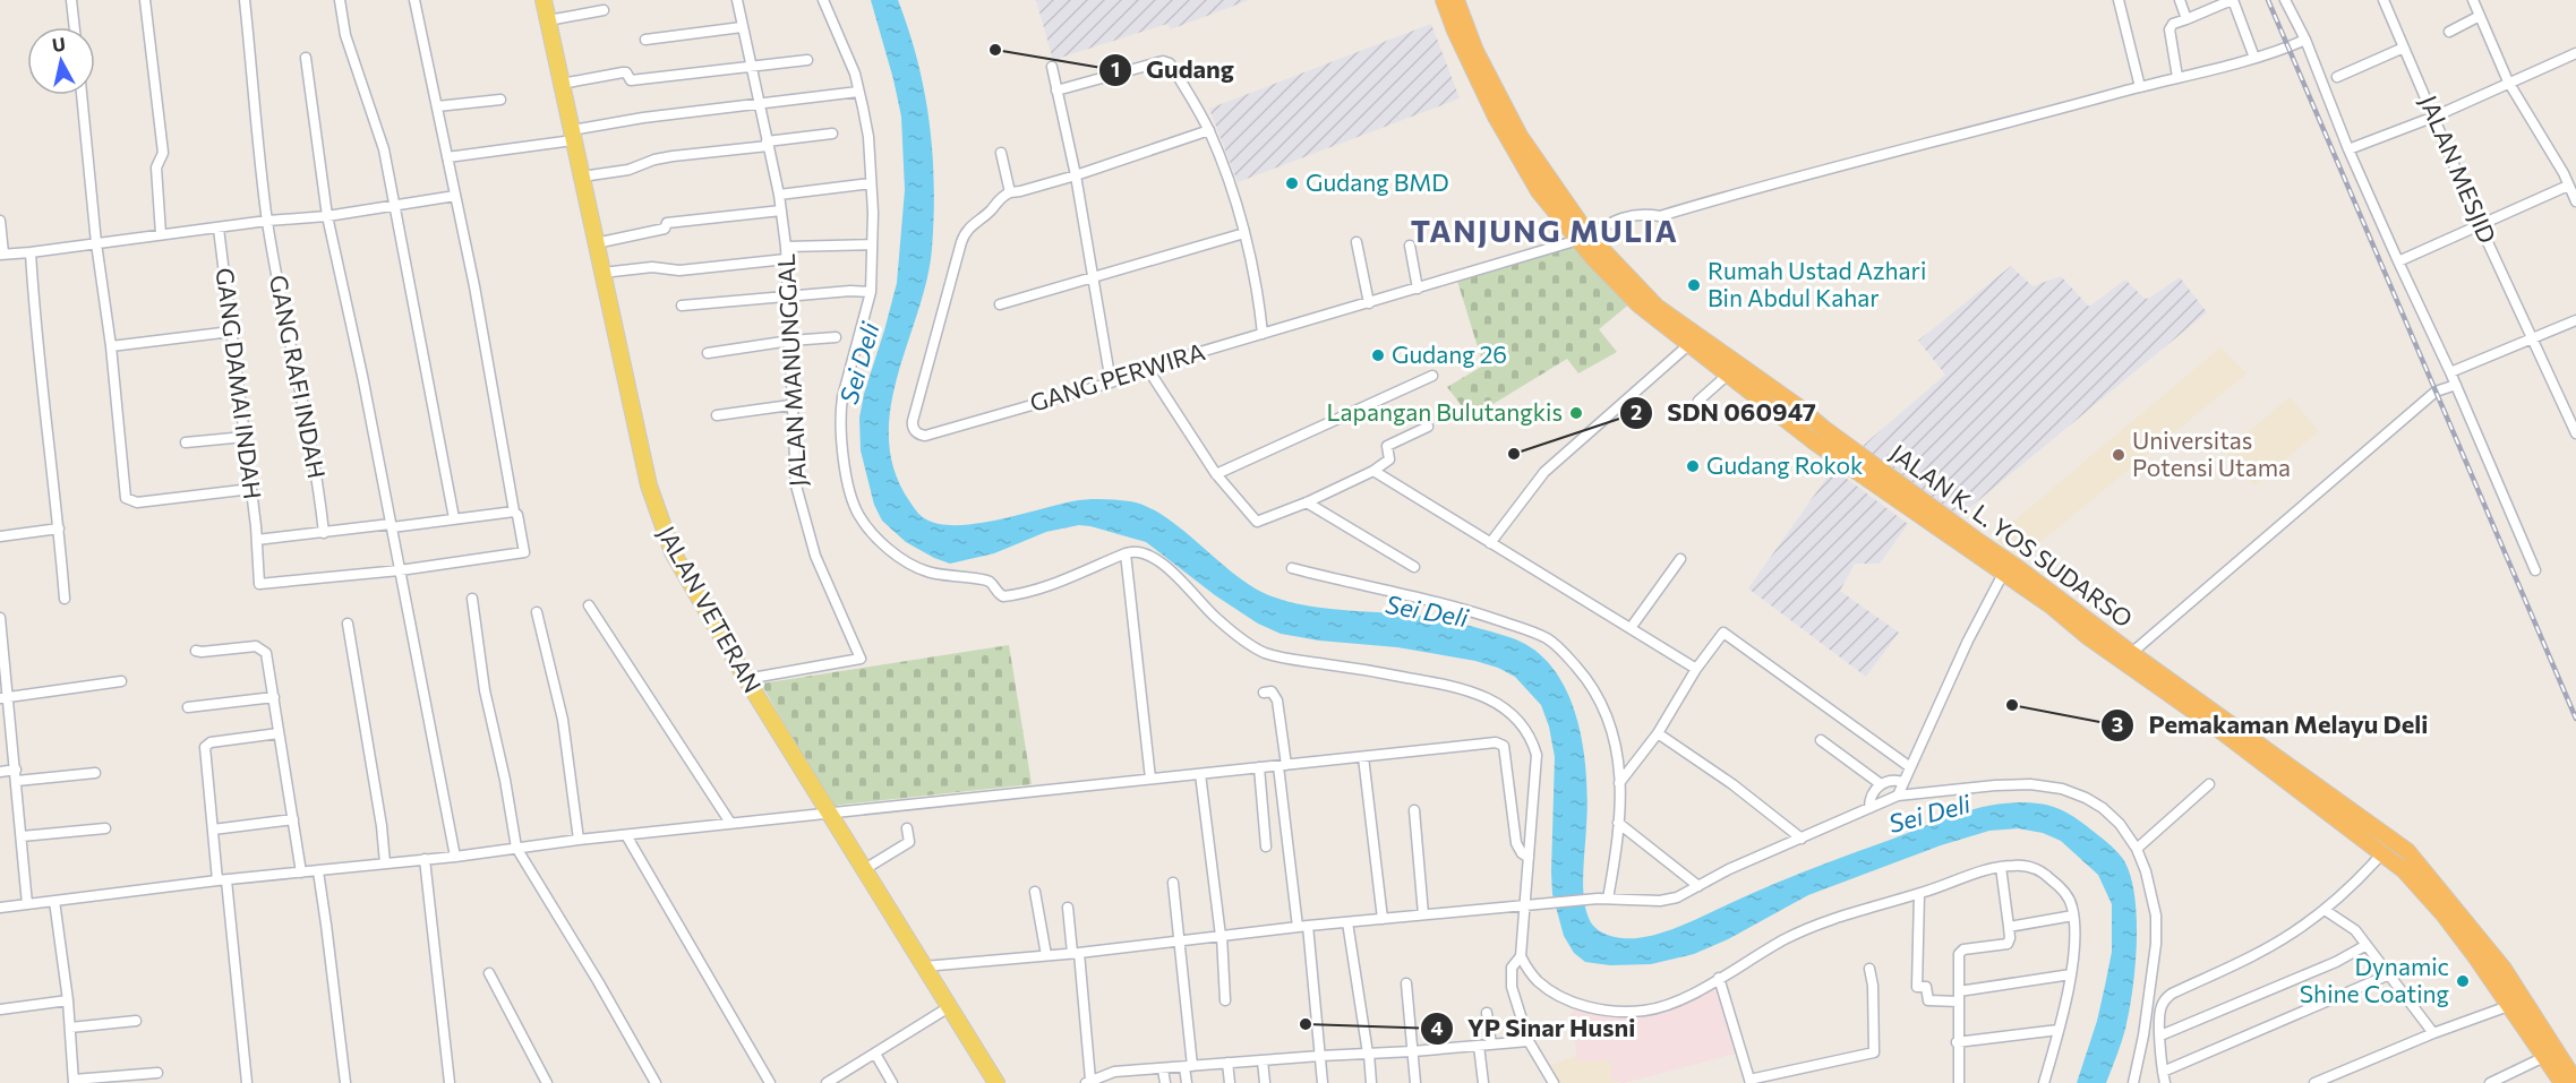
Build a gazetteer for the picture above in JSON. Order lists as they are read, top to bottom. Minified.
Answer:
{"streets":{"highway":["JALAN K. L. YOS SUDARSO"],"main road":["JALAN VETERAN"],"street":["JALAN MESJID","JALAN MANUNGGAL","GANG RAFI INDAH","GANG PERWIRA","GANG DAMAI INDAH"]},"crossings":[["JALAN MANUNGGAL","JALAN VETERAN"],["GANG PERWIRA","JALAN K. L. YOS SUDARSO"]],"districts":["TANJUNG MULIA"],"water":["Sei Deli"],"places":["Gudang","Gudang BMD","Rumah Ustad Azhari Bin Abdul Kahar","Gudang 26","Lapangan Bulutangkis","SDN 060947","Universitas Potensi Utama","Gudang Rokok","Pemakaman Melayu Deli","Dynamic Shine Coating","YP Sinar Husni"],"north":"top"}
